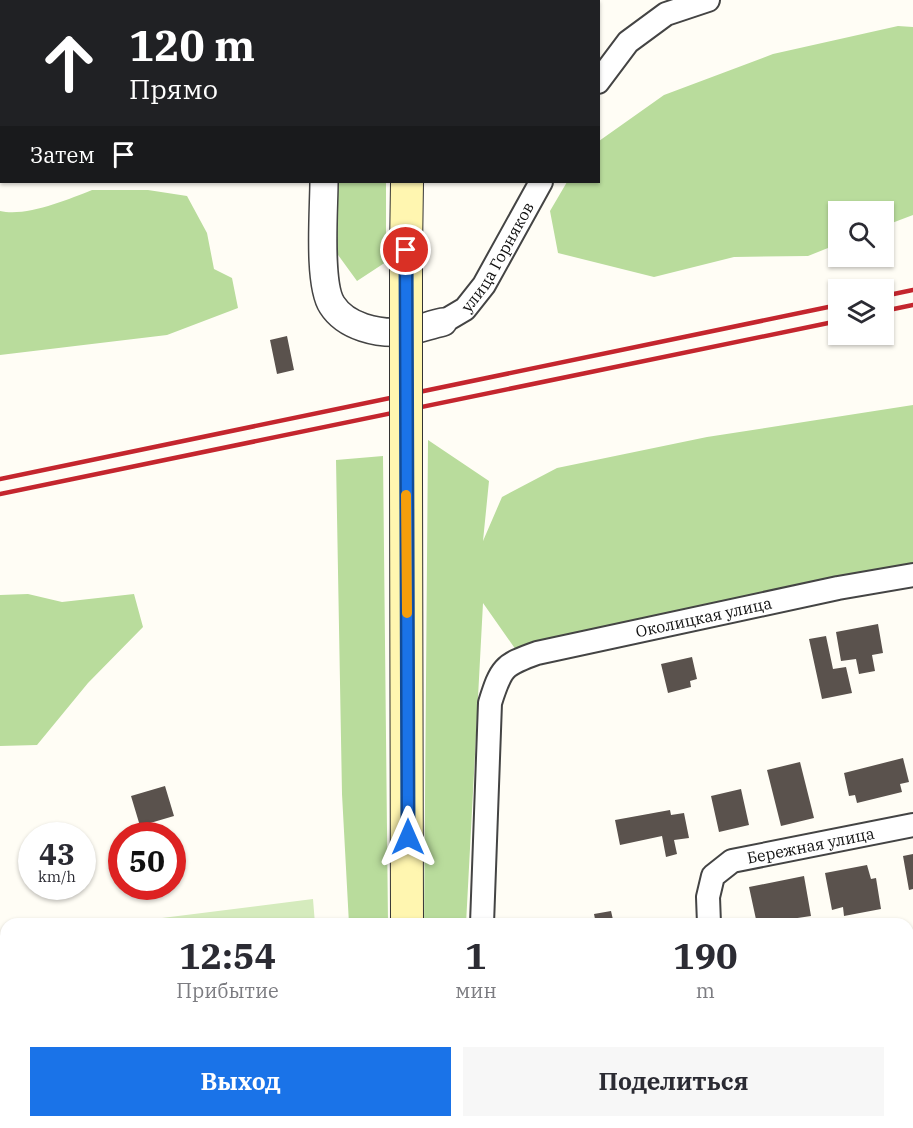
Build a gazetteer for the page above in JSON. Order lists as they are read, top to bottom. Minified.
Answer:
{"streets":{"street":["улица Горняков","Околицкая улица","Бережная улица"]},"page":{"turn":["120 m","Прямо"],"then":"Затем","speed":"43 km/h","limit":"50","eta":["12:54","Прибытие","1","мин","190","m"],"buttons":["Выход","Поделиться"]}}
